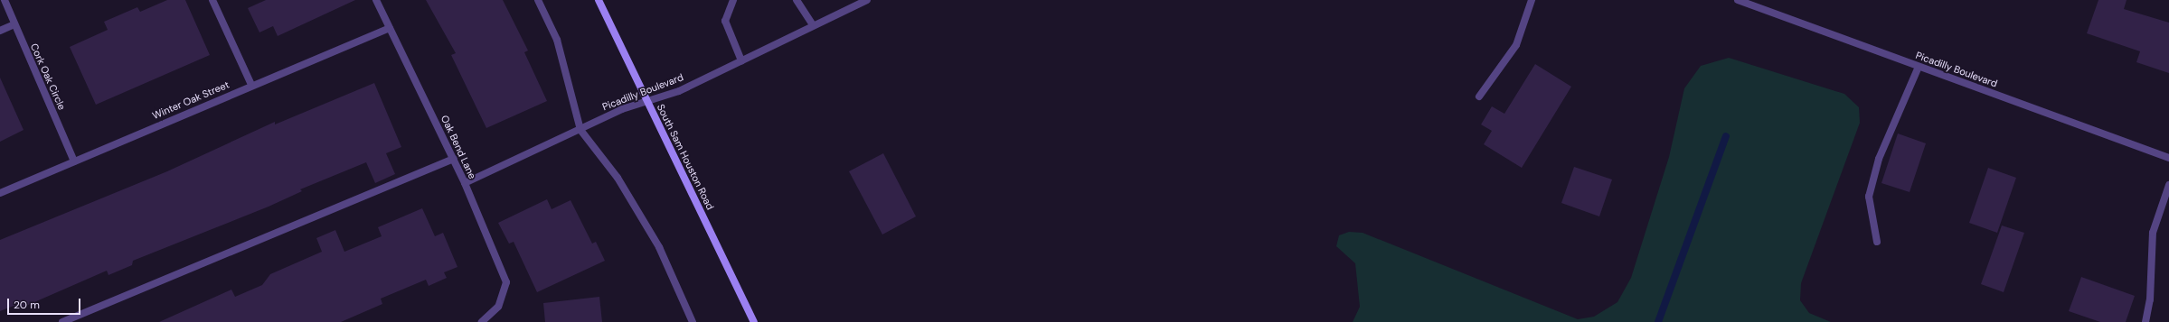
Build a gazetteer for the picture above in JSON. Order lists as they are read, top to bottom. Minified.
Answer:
{"streets":{"street":["Picadilly Boulevard","Cork Oak Circle","Winter Oak Street","Oak Bend Lane","South Sam Houston Road"]},"crossings":[["Picadilly Boulevard","Oak Bend Lane"],["Picadilly Boulevard","South Sam Houston Road"],["Cork Oak Circle","Winter Oak Street"],["Winter Oak Street","Oak Bend Lane"]],"scale_bar":"20 m"}
